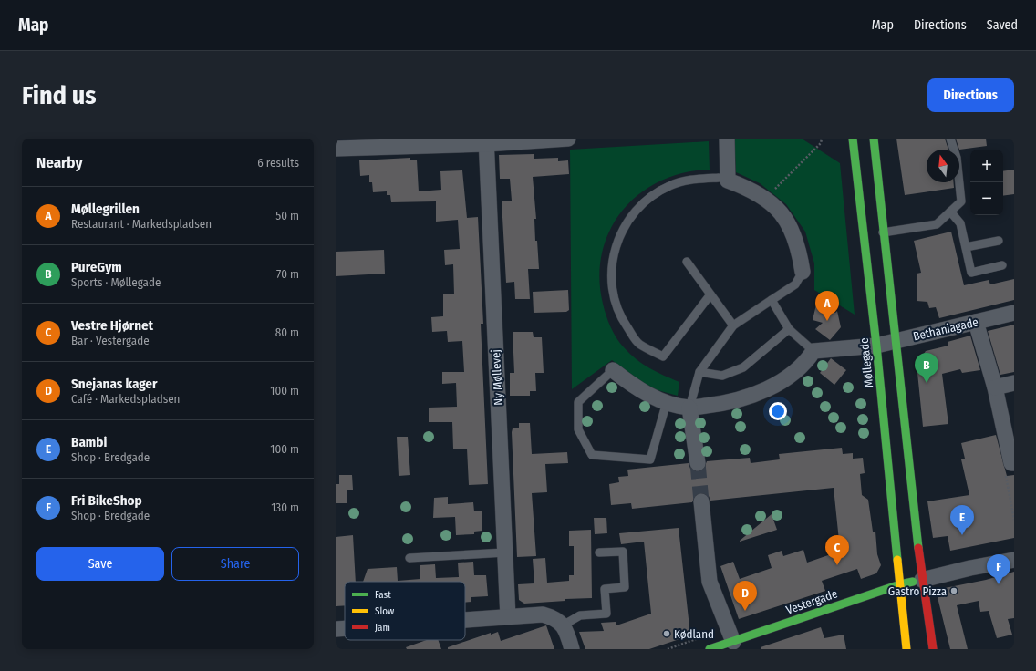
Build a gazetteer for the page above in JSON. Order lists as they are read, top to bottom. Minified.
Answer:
{"streets":{"main road":["Møllegade","Vestergade"],"street":["Bethaniagade","Ny Møllevej"]},"crossings":[["Bethaniagade","Møllegade"],["Møllegade","Vestergade"]],"places":["Gastro Pizza","Kødland"],"legend":["Fast","Slow","Jam"],"north":"top","page":{"header":"Map","nav":["Map","Directions","Saved"],"buttons":["Directions",["Save","Share"]],"title":"Find us","heading":["Nearby","6 results"],"map_buttons":["+","−"],"list":[{"mark":"A","name":"Møllegrillen","note":"Restaurant · Markedspladsen","value":"50 m"},{"mark":"B","name":"PureGym","note":"Sports · Møllegade","value":"70 m"},{"mark":"C","name":"Vestre Hjørnet","note":"Bar · Vestergade","value":"80 m"},{"mark":"D","name":"Snejanas kager","note":"Café · Markedspladsen","value":"100 m"},{"mark":"E","name":"Bambi","note":"Shop · Bredgade","value":"100 m"},{"mark":"F","name":"Fri BikeShop","note":"Shop · Bredgade","value":"130 m"}],"pins":["A","B","E","C","F","D"]}}
